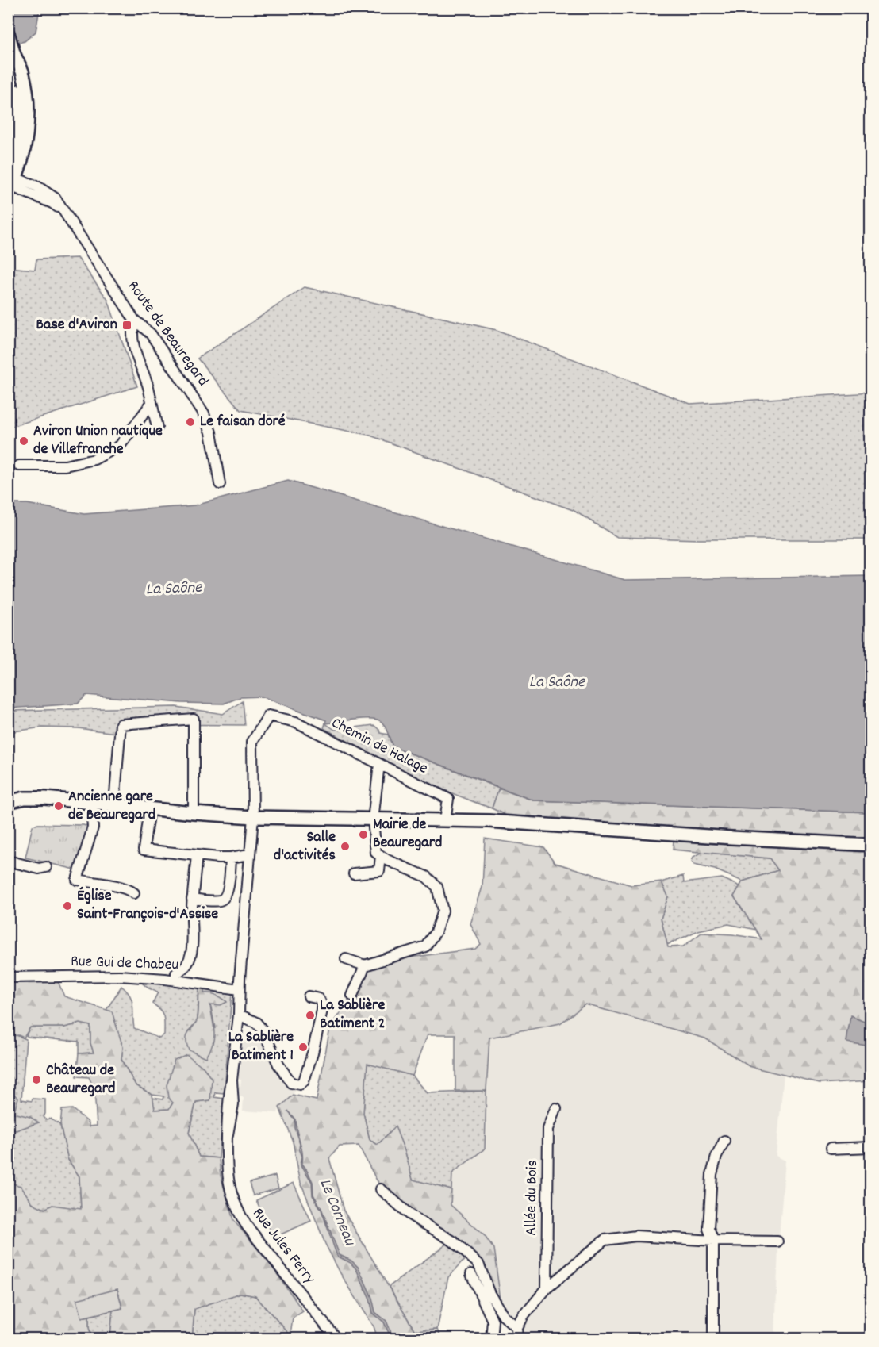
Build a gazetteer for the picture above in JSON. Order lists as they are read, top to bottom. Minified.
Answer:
{"streets":{"main road":["Route de Beauregard"],"street":["Chemin de Halage","Rue Gui de Chabeu","Allée du Bois","Rue Jules Ferry"]},"crossings":[["Chemin de Halage","Rue Jules Ferry"],["Rue Gui de Chabeu","Rue Jules Ferry"]],"water":["La Saône","Le Corneau"],"places":{"transit":["Base d'Aviron"],"other":["Le faisan doré","Aviron Union nautique de Villefranche","Ancienne gare de Beauregard","Mairie de Beauregard","Salle d'activités","Église Saint-François-d'Assise","La Sablière Batiment 2","La Sablière Batiment 1","Château de Beauregard"]}}
